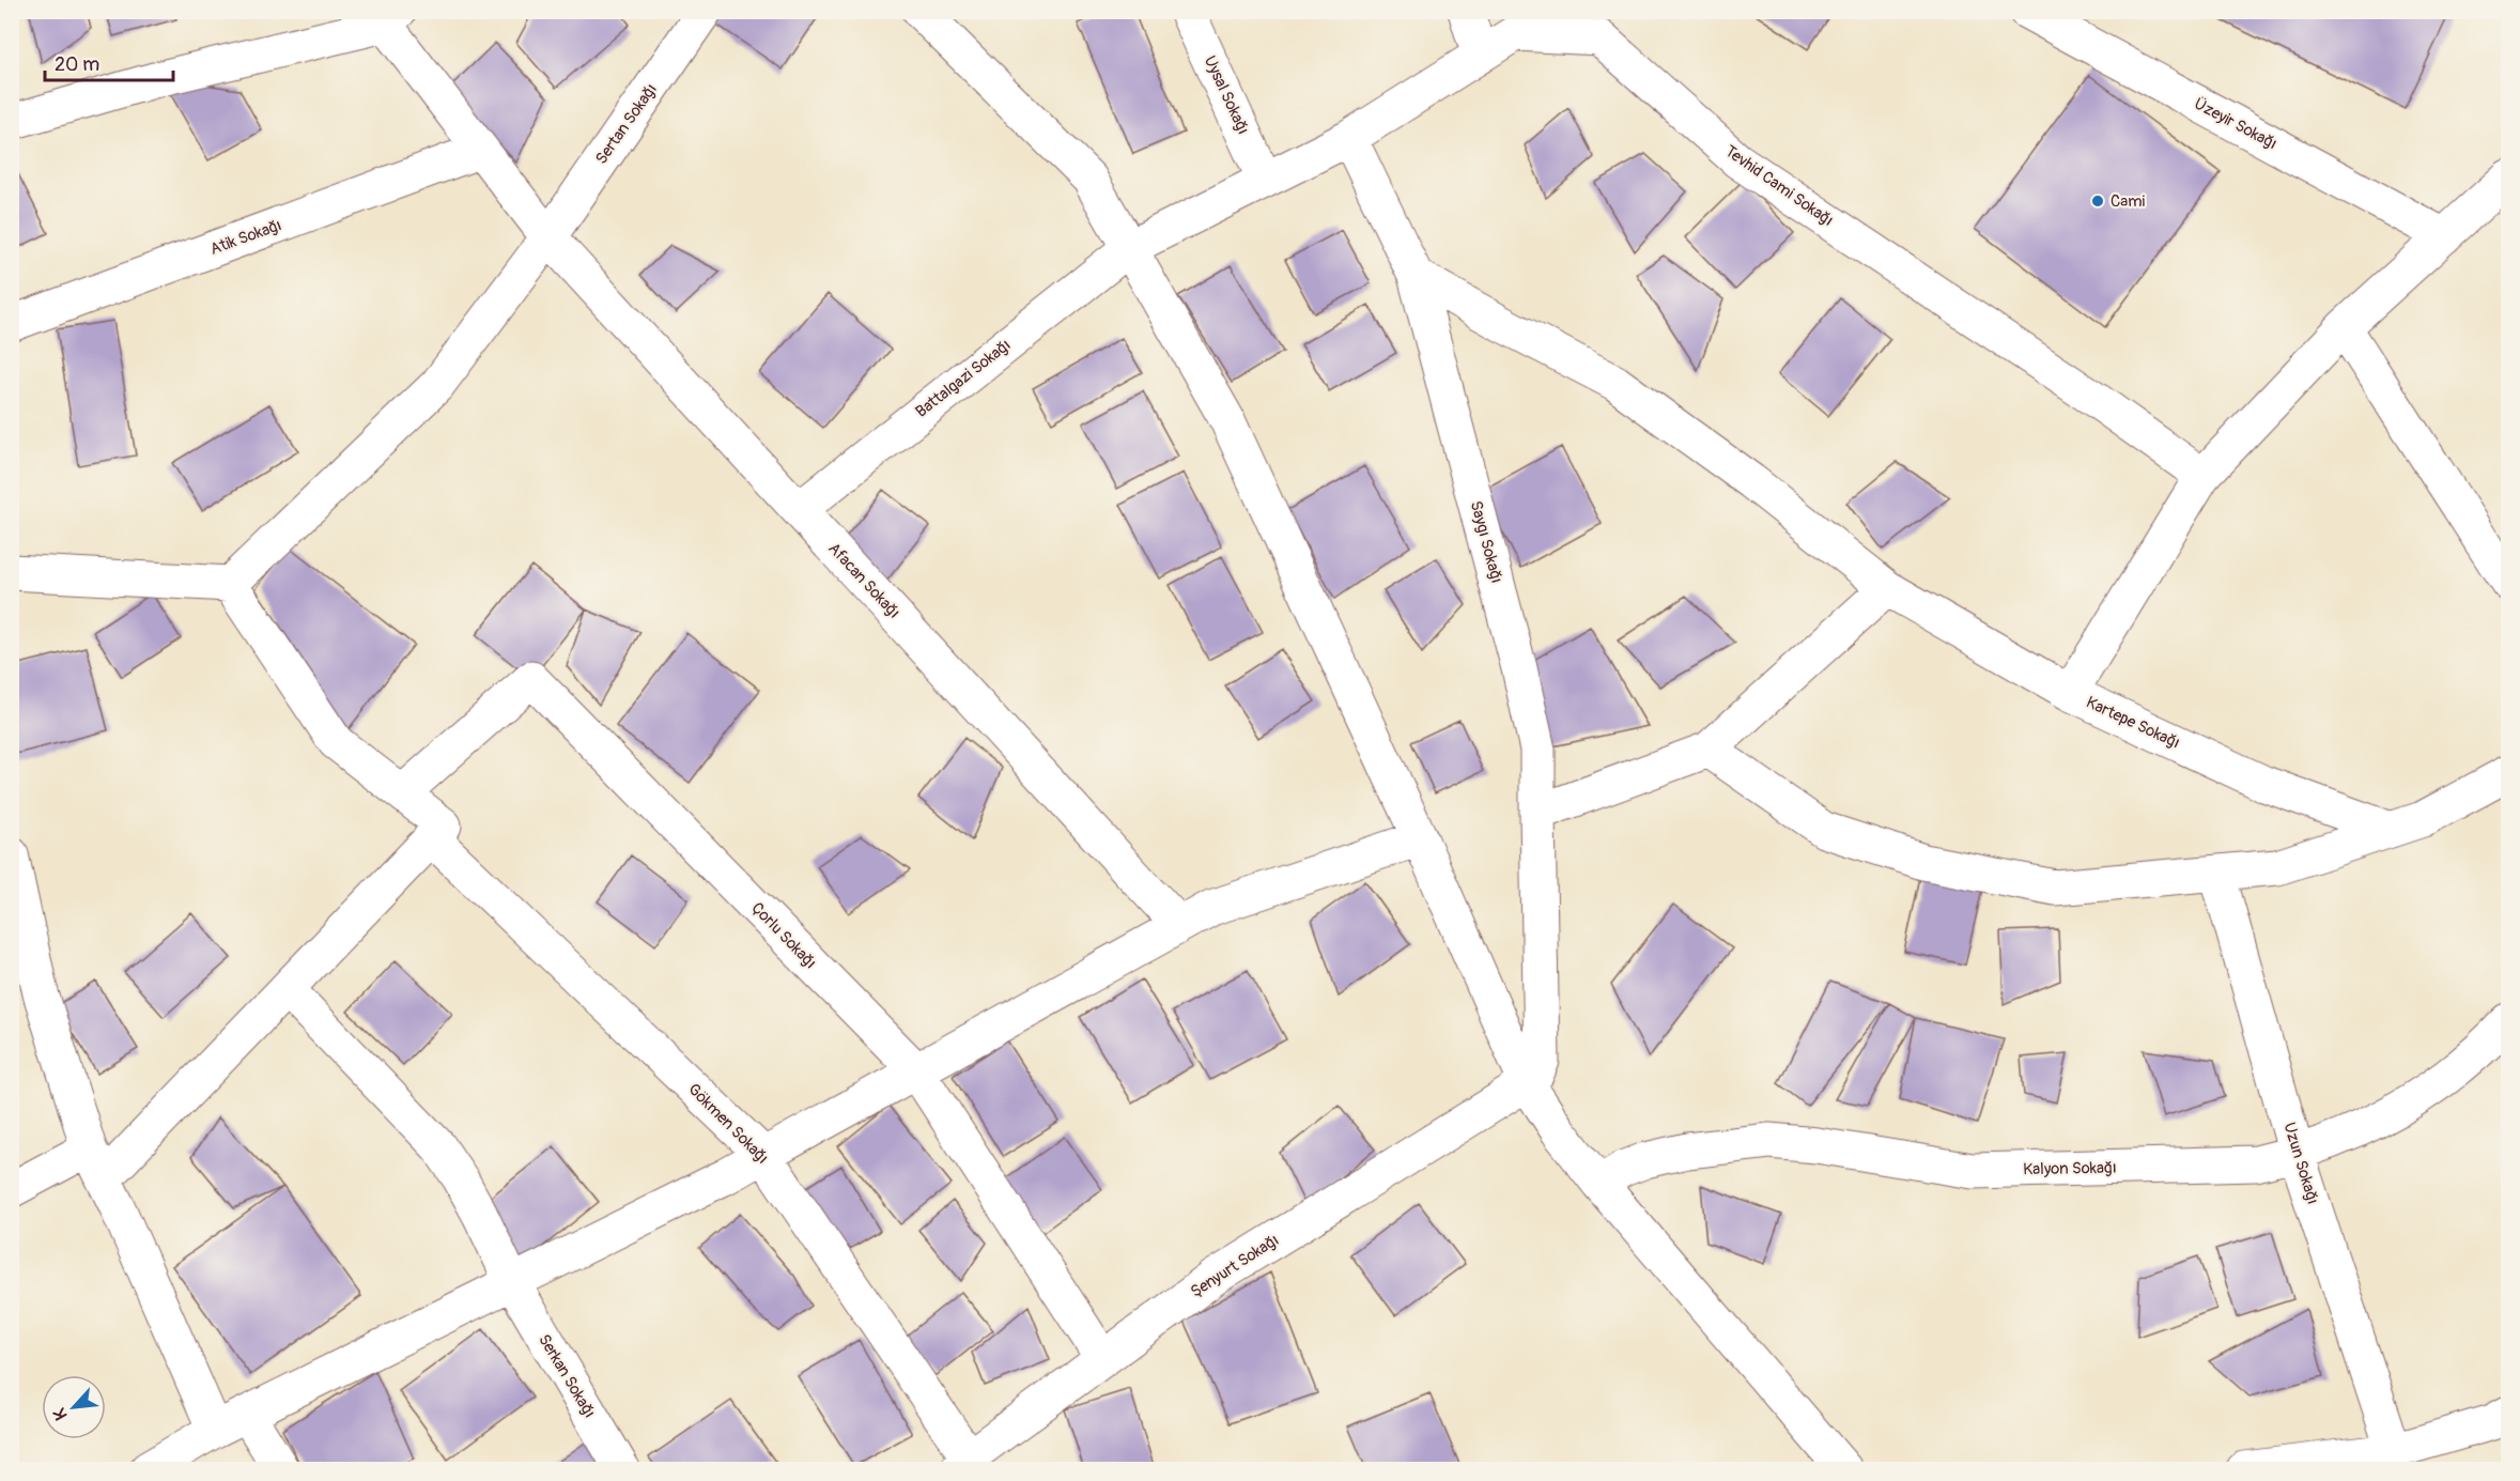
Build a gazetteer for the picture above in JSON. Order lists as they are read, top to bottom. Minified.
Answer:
{"streets":{"street":["Uysal Sokağı","Sertan Sokağı","Üzeyir Sokağı","Tevhid Cami Sokağı","Atik Sokağı","Battalgazi Sokağı","Saygı Sokağı","Afacan Sokağı","Kartepe Sokağı","Çorlu Sokağı","Gökmen Sokağı","Uzun Sokağı","Kalyon Sokağı","Şenyurt Sokağı","Serkan Sokağı"]},"crossings":[["Uysal Sokağı","Tevhid Cami Sokağı"],["Uysal Sokağı","Battalgazi Sokağı"],["Sertan Sokağı","Afacan Sokağı"],["Tevhid Cami Sokağı","Battalgazi Sokağı"],["Tevhid Cami Sokağı","Saygı Sokağı"],["Atik Sokağı","Afacan Sokağı"],["Battalgazi Sokağı","Afacan Sokağı"],["Saygı Sokağı","Kartepe Sokağı"],["Saygı Sokağı","Şenyurt Sokağı"],["Çorlu Sokağı","Şenyurt Sokağı"],["Gökmen Sokağı","Şenyurt Sokağı"],["Uzun Sokağı","Kalyon Sokağı"]],"places":["Cami"],"scale_bar":"20 m","north":"bottom left"}
